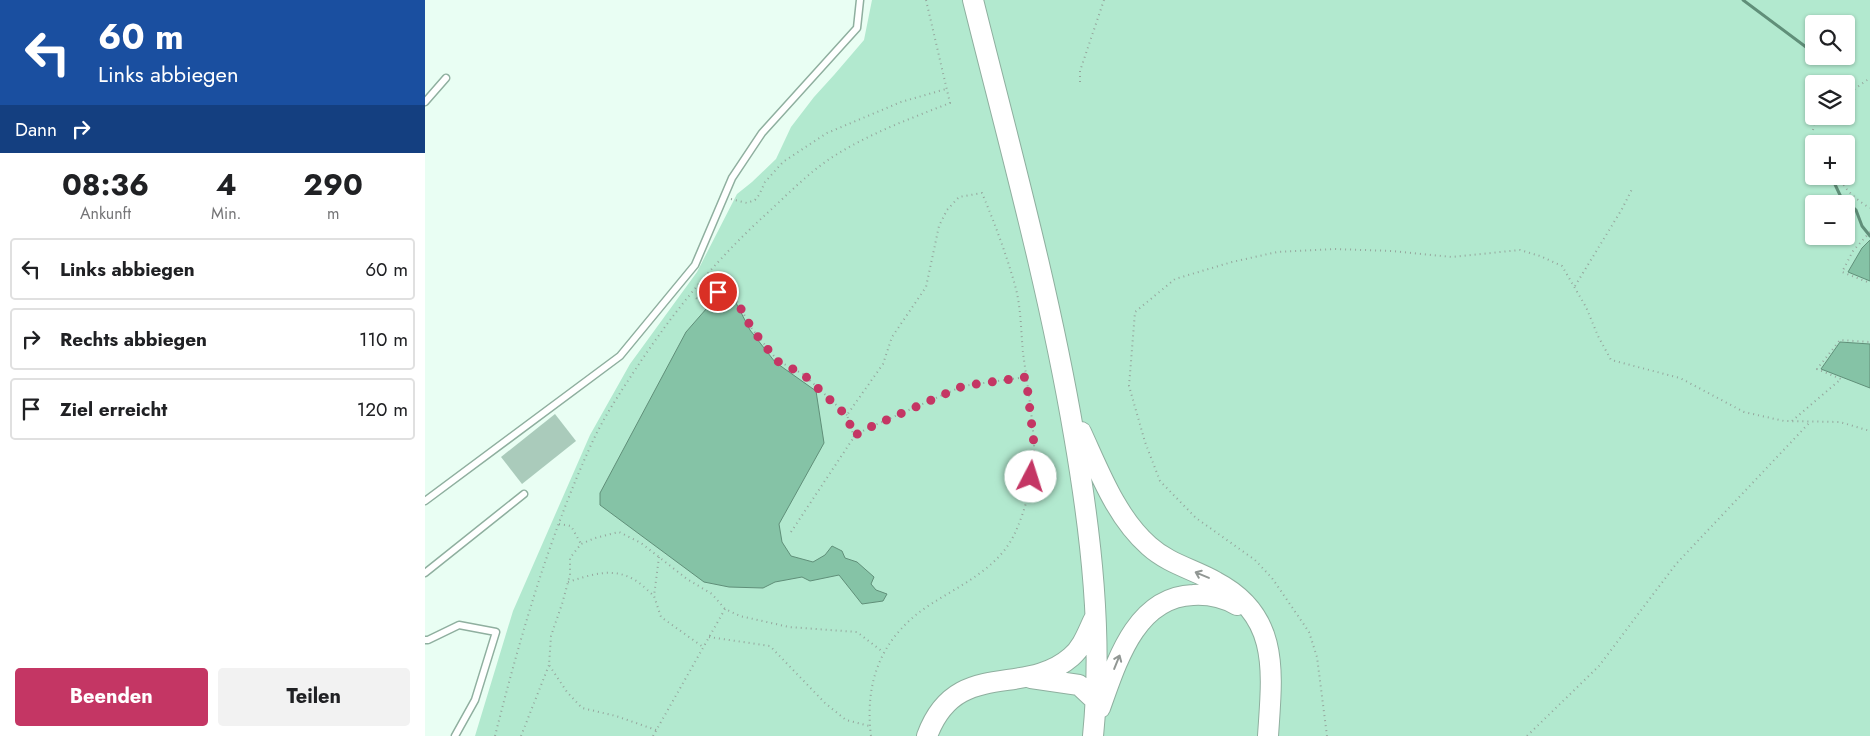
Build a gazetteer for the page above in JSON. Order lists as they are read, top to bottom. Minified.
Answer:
{"page":{"turn":["60 m","Links abbiegen"],"map_buttons":["+","−"],"then":"Dann","eta":["08:36","Ankunft","4","Min.","290","m"],"list":[{"name":"Links abbiegen","value":"60 m"},{"name":"Rechts abbiegen","value":"110 m"},{"name":"Ziel erreicht","value":"120 m"}],"buttons":["Beenden","Teilen"]}}
